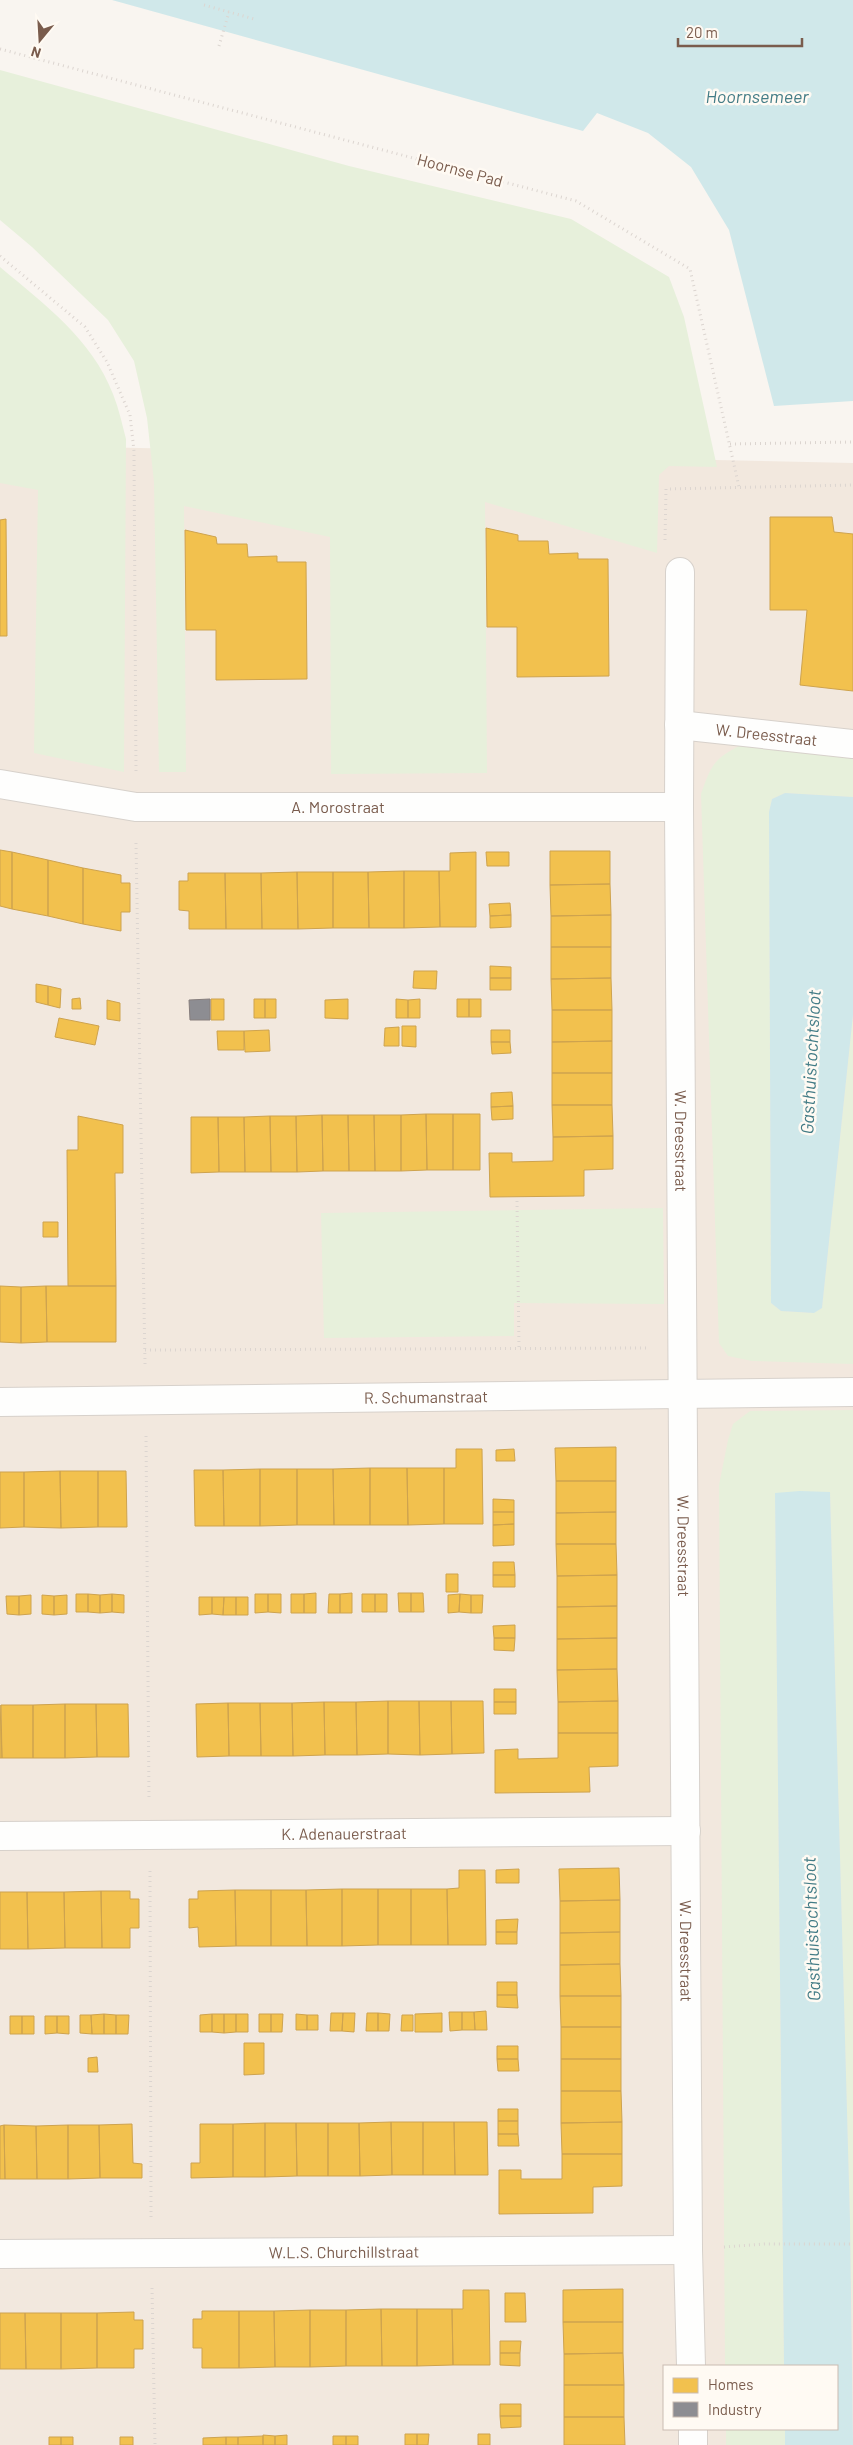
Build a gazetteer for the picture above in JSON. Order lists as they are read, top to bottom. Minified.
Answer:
{"streets":{"street":["W. Dreesstraat","A. Morostraat","R. Schumanstraat","K. Adenauerstraat","W.L.S. Churchillstraat"],"path":["Hoornse Pad"]},"crossings":[["W. Dreesstraat","A. Morostraat"],["W. Dreesstraat","R. Schumanstraat"],["W. Dreesstraat","K. Adenauerstraat"],["W. Dreesstraat","W.L.S. Churchillstraat"]],"water":["Hoornsemeer","Gasthuistochtsloot"],"legend":["Homes","Industry"],"scale_bar":"20 m","north":"bottom"}
